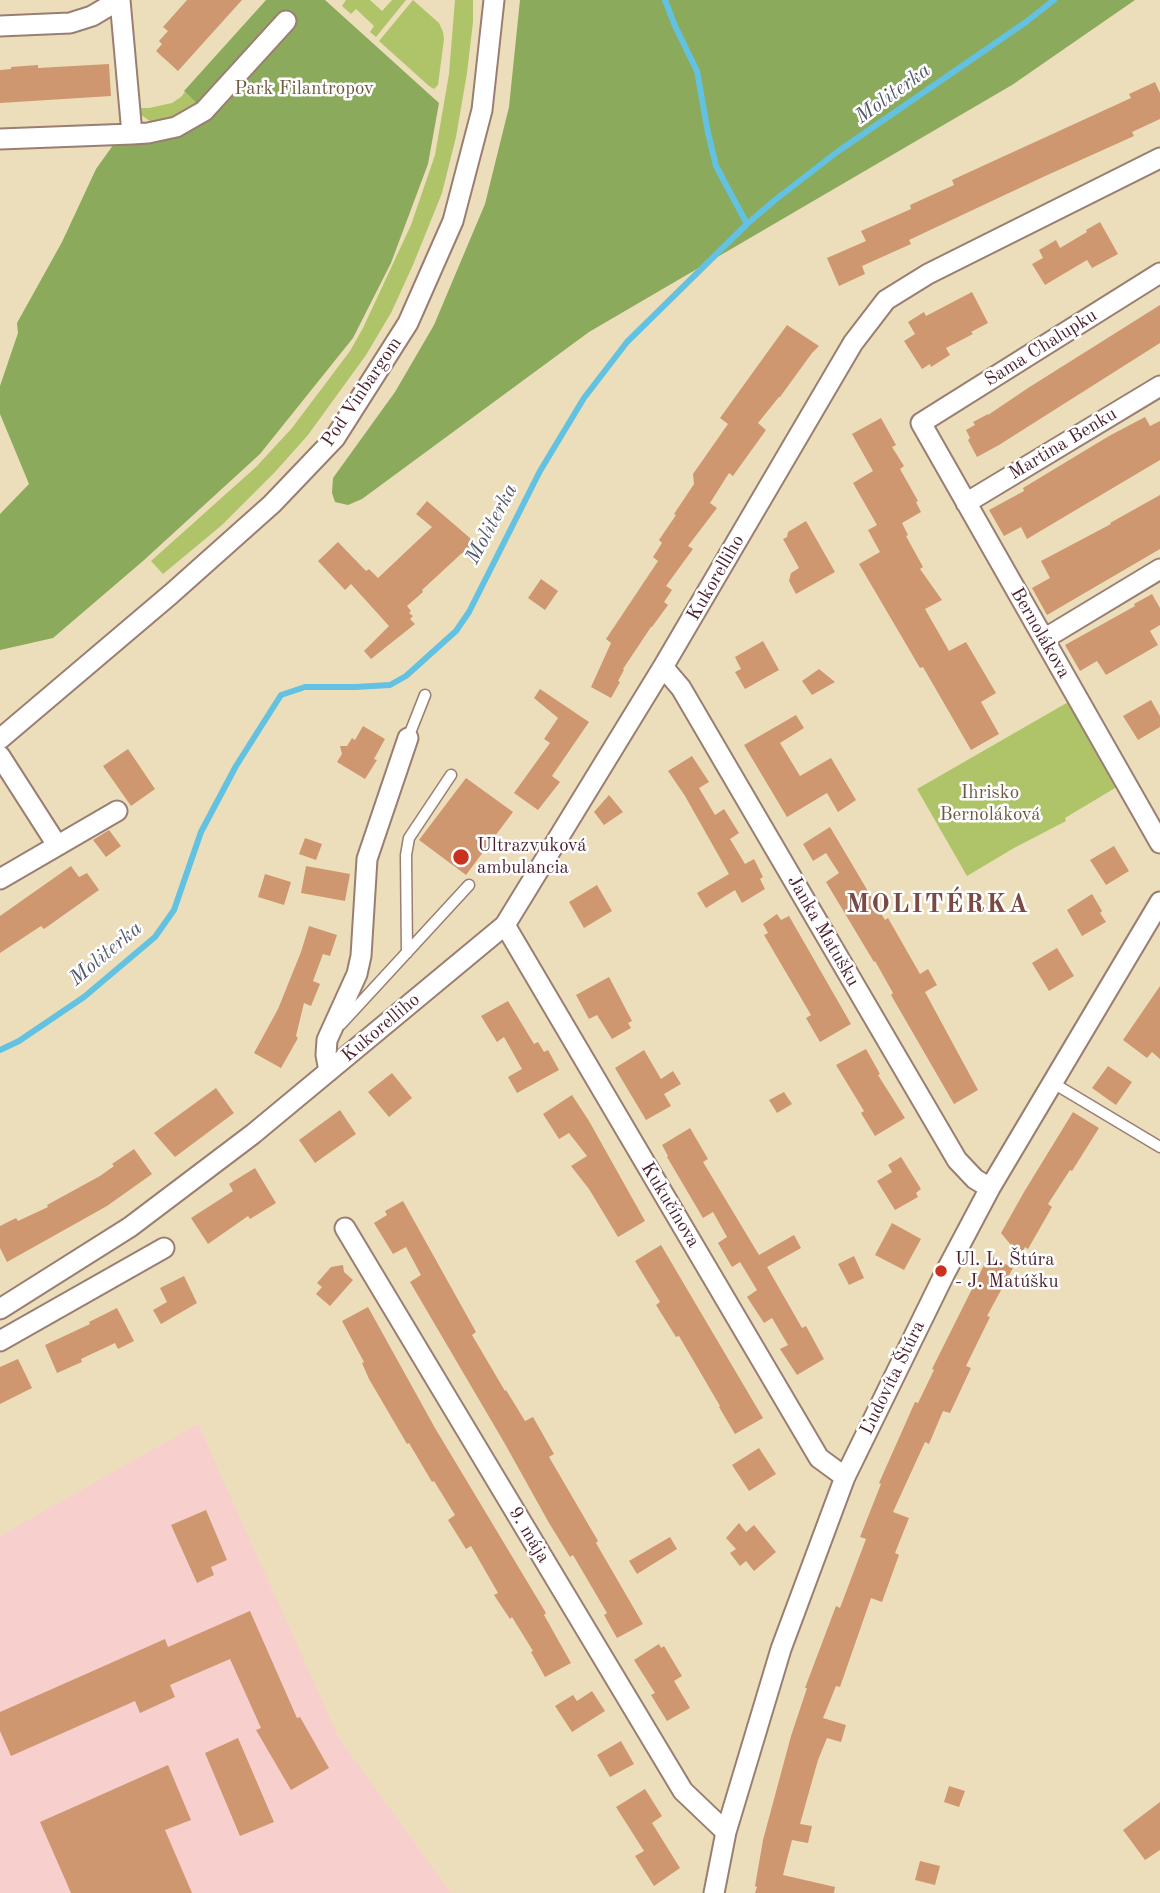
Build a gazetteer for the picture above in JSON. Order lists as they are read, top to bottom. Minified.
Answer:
{"streets":{"street":["Sama Chalupku","Pod Vinbargom","Martina Benku","Kukorelliho","Bernolákova","Janka Matušku","Kukučínova","Ľudovíta Štúra","9. mája"]},"crossings":[["Sama Chalupku","Bernolákova"],["Martina Benku","Bernolákova"],["Kukorelliho","Janka Matušku"],["Kukorelliho","Kukučínova"],["Janka Matušku","Ľudovíta Štúra"],["Kukučínova","Ľudovíta Štúra"],["Ľudovíta Štúra","9. mája"]],"districts":["MOLITÉRKA"],"water":["Moliterka"],"parks":["Park Filantropov","Ihrisko Bernoláková"],"places":["Ultrazvuková ambulancia","Ul. L. Štúra - J. Matúšku"]}
